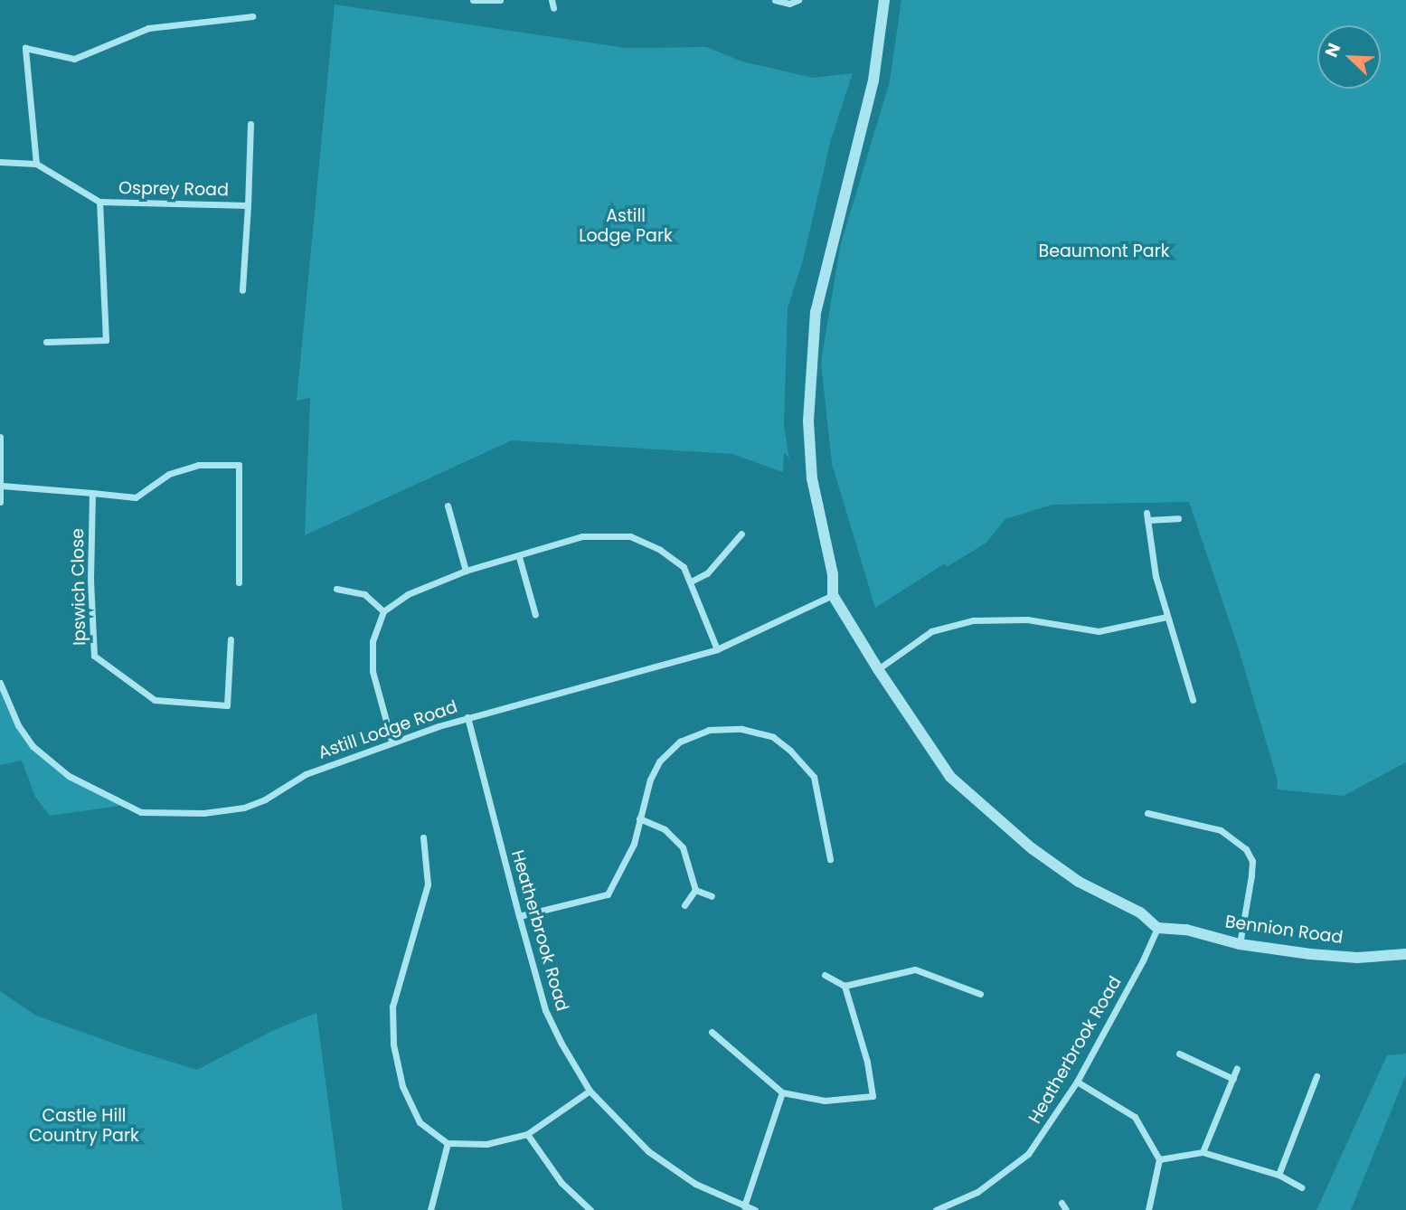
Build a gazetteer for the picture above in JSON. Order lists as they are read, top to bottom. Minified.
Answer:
{"streets":{"street":["Osprey Road","Ipswich Close","Astill Lodge Road","Bennion Road","Heatherbrook Road"]},"crossings":[["Astill Lodge Road","Heatherbrook Road"],["Bennion Road","Heatherbrook Road"]],"parks":["Astill Lodge Park","Beaumont Park","Castle Hill Country Park"],"north":"top left"}
